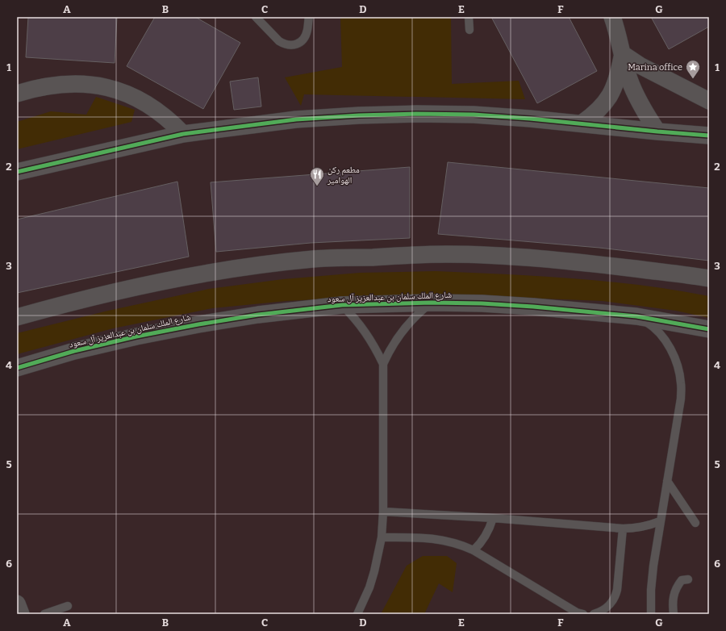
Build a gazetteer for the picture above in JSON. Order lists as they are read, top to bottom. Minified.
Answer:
{"streets":{"street":["شارع الملك سلمان بن عبدالعزيز آل سعود"]},"places":{"place":["Marina office"],"restaurant":["مطعم ركن الهوامير"]},"grid":{"columns":["A","B","C","D","E","F","G"],"rows":["1","2","3","4","5","6"]}}
